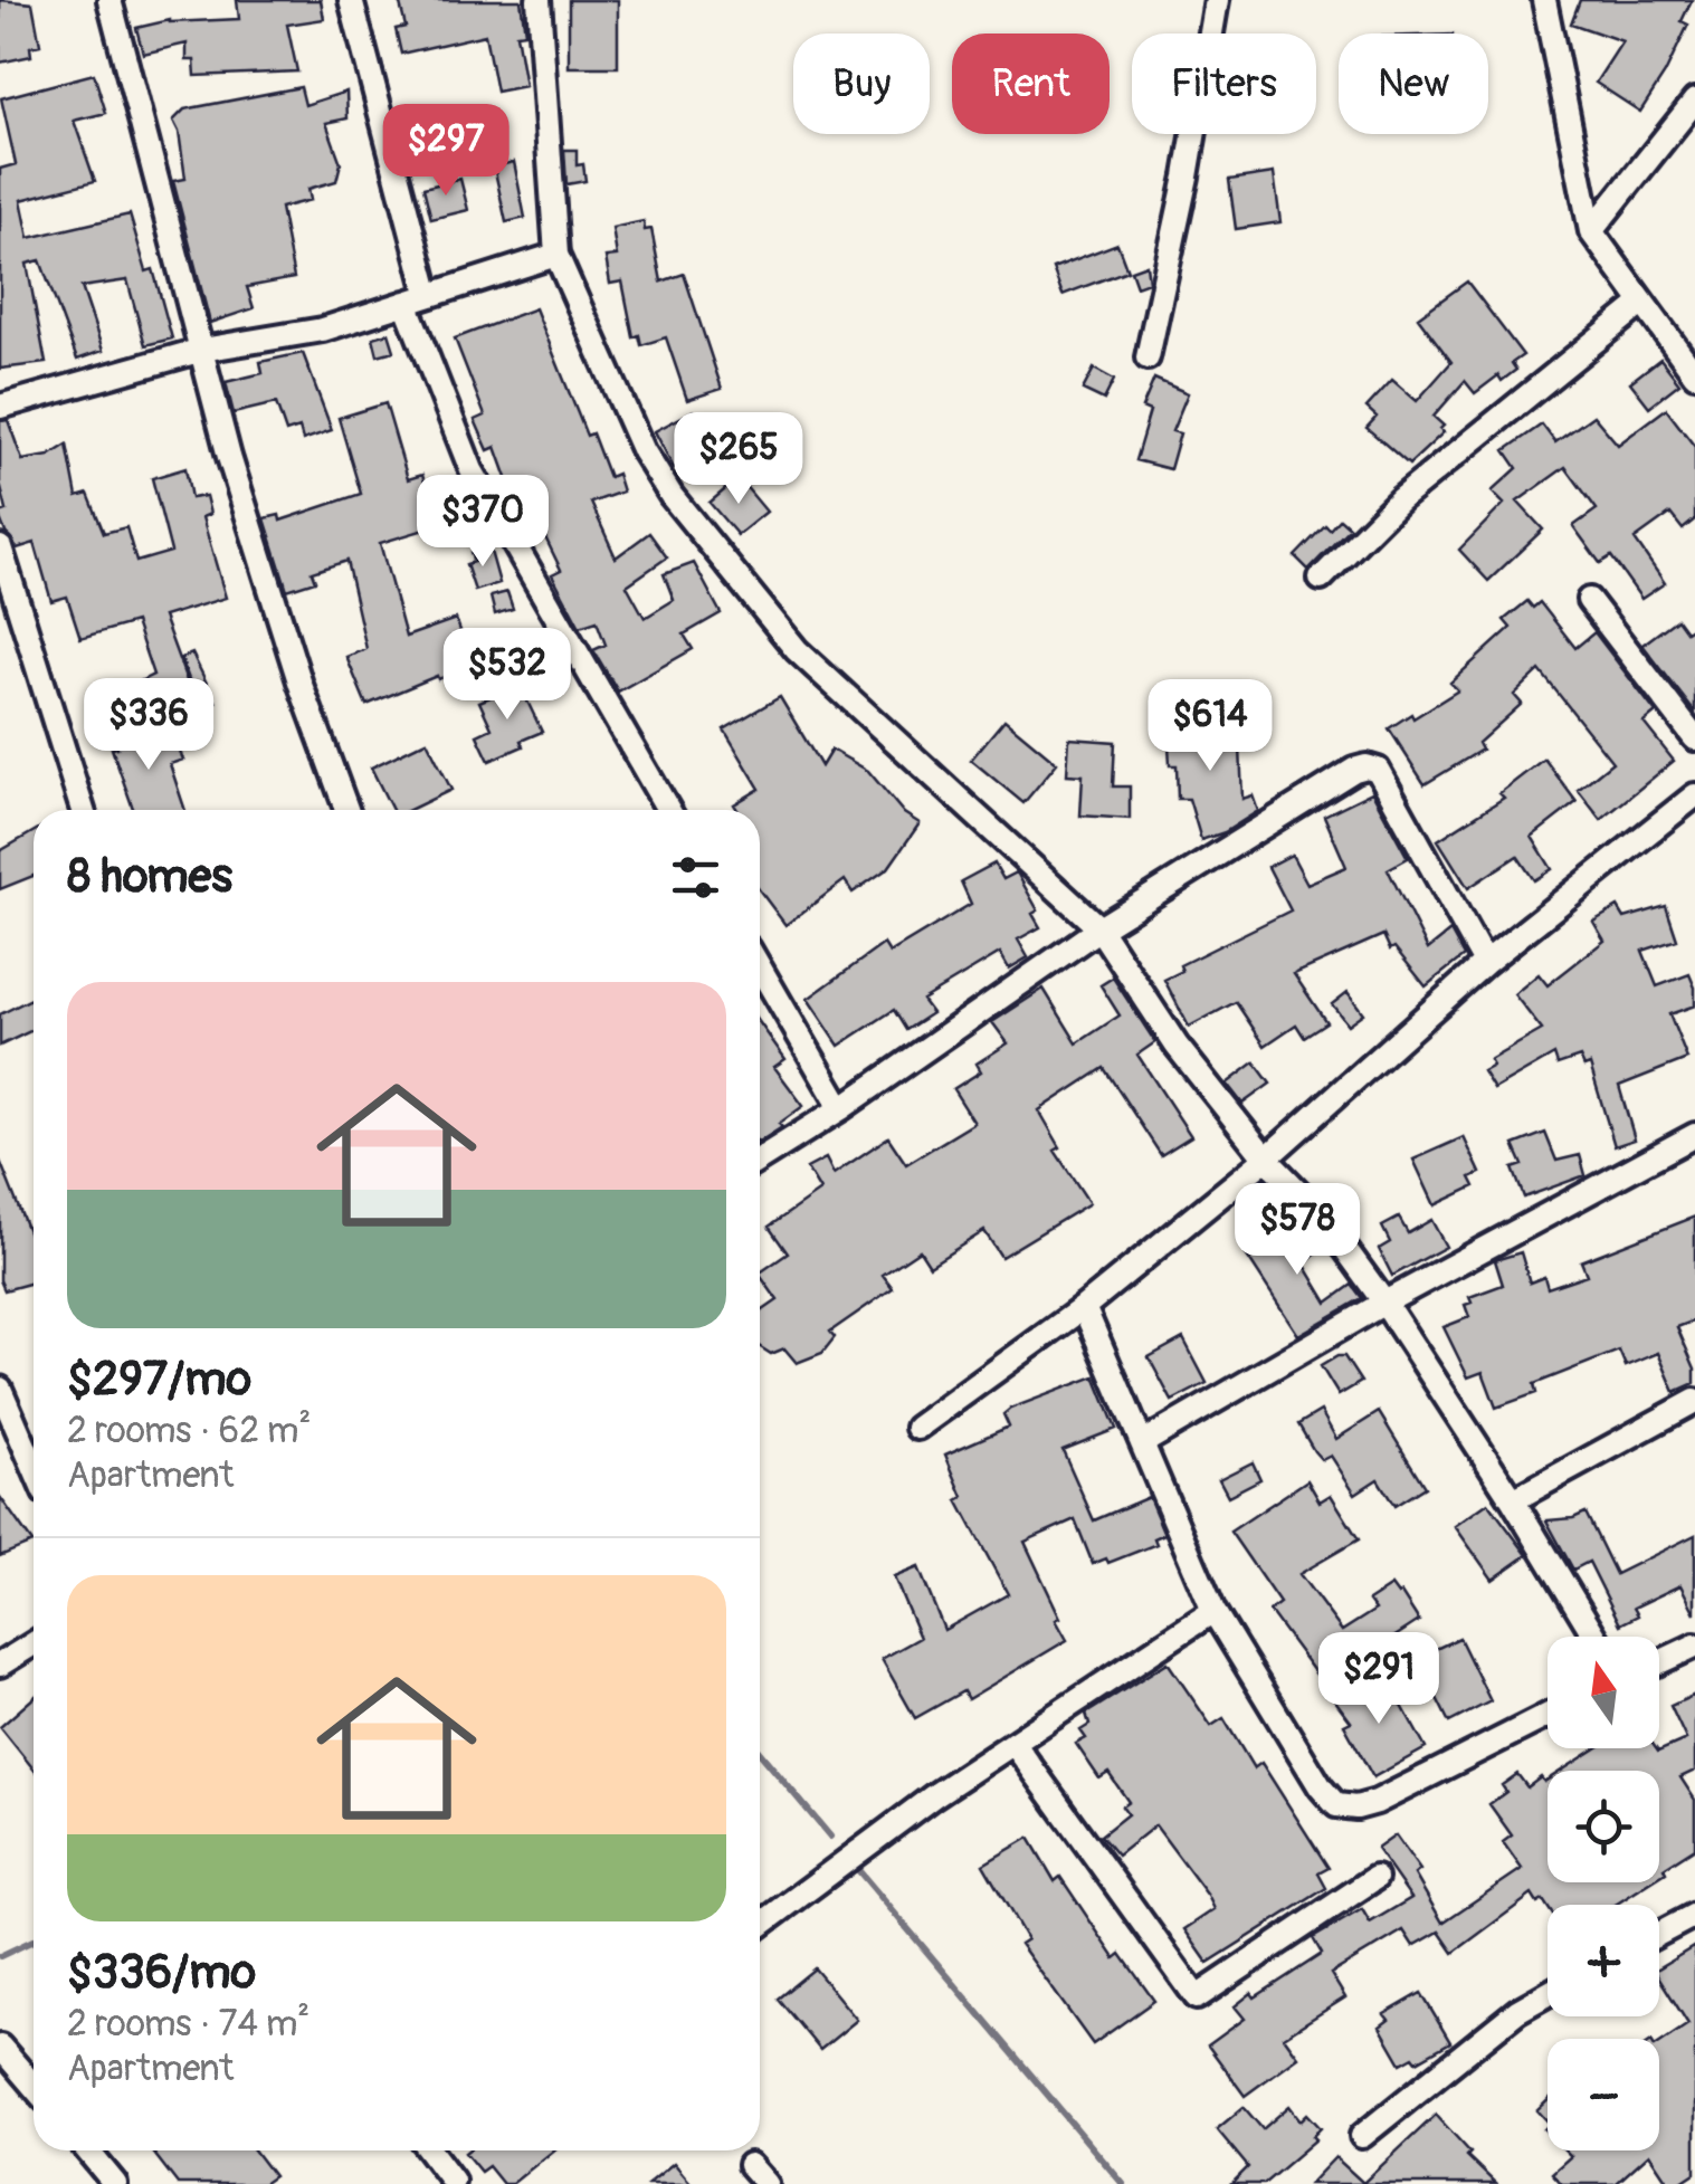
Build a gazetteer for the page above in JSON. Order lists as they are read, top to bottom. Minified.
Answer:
{"north":"top","page":{"chip":["Buy","Rent","Filters","New"],"price":["$297","$265","$370","$532","$336","$614","$578","$291"],"heading":"8 homes","list":[{"name":"$297/mo","note":"2 rooms · 62 m² · Apartment"},{"name":"$336/mo","note":"2 rooms · 74 m² · Apartment"}],"map_buttons":["+","−"]}}
